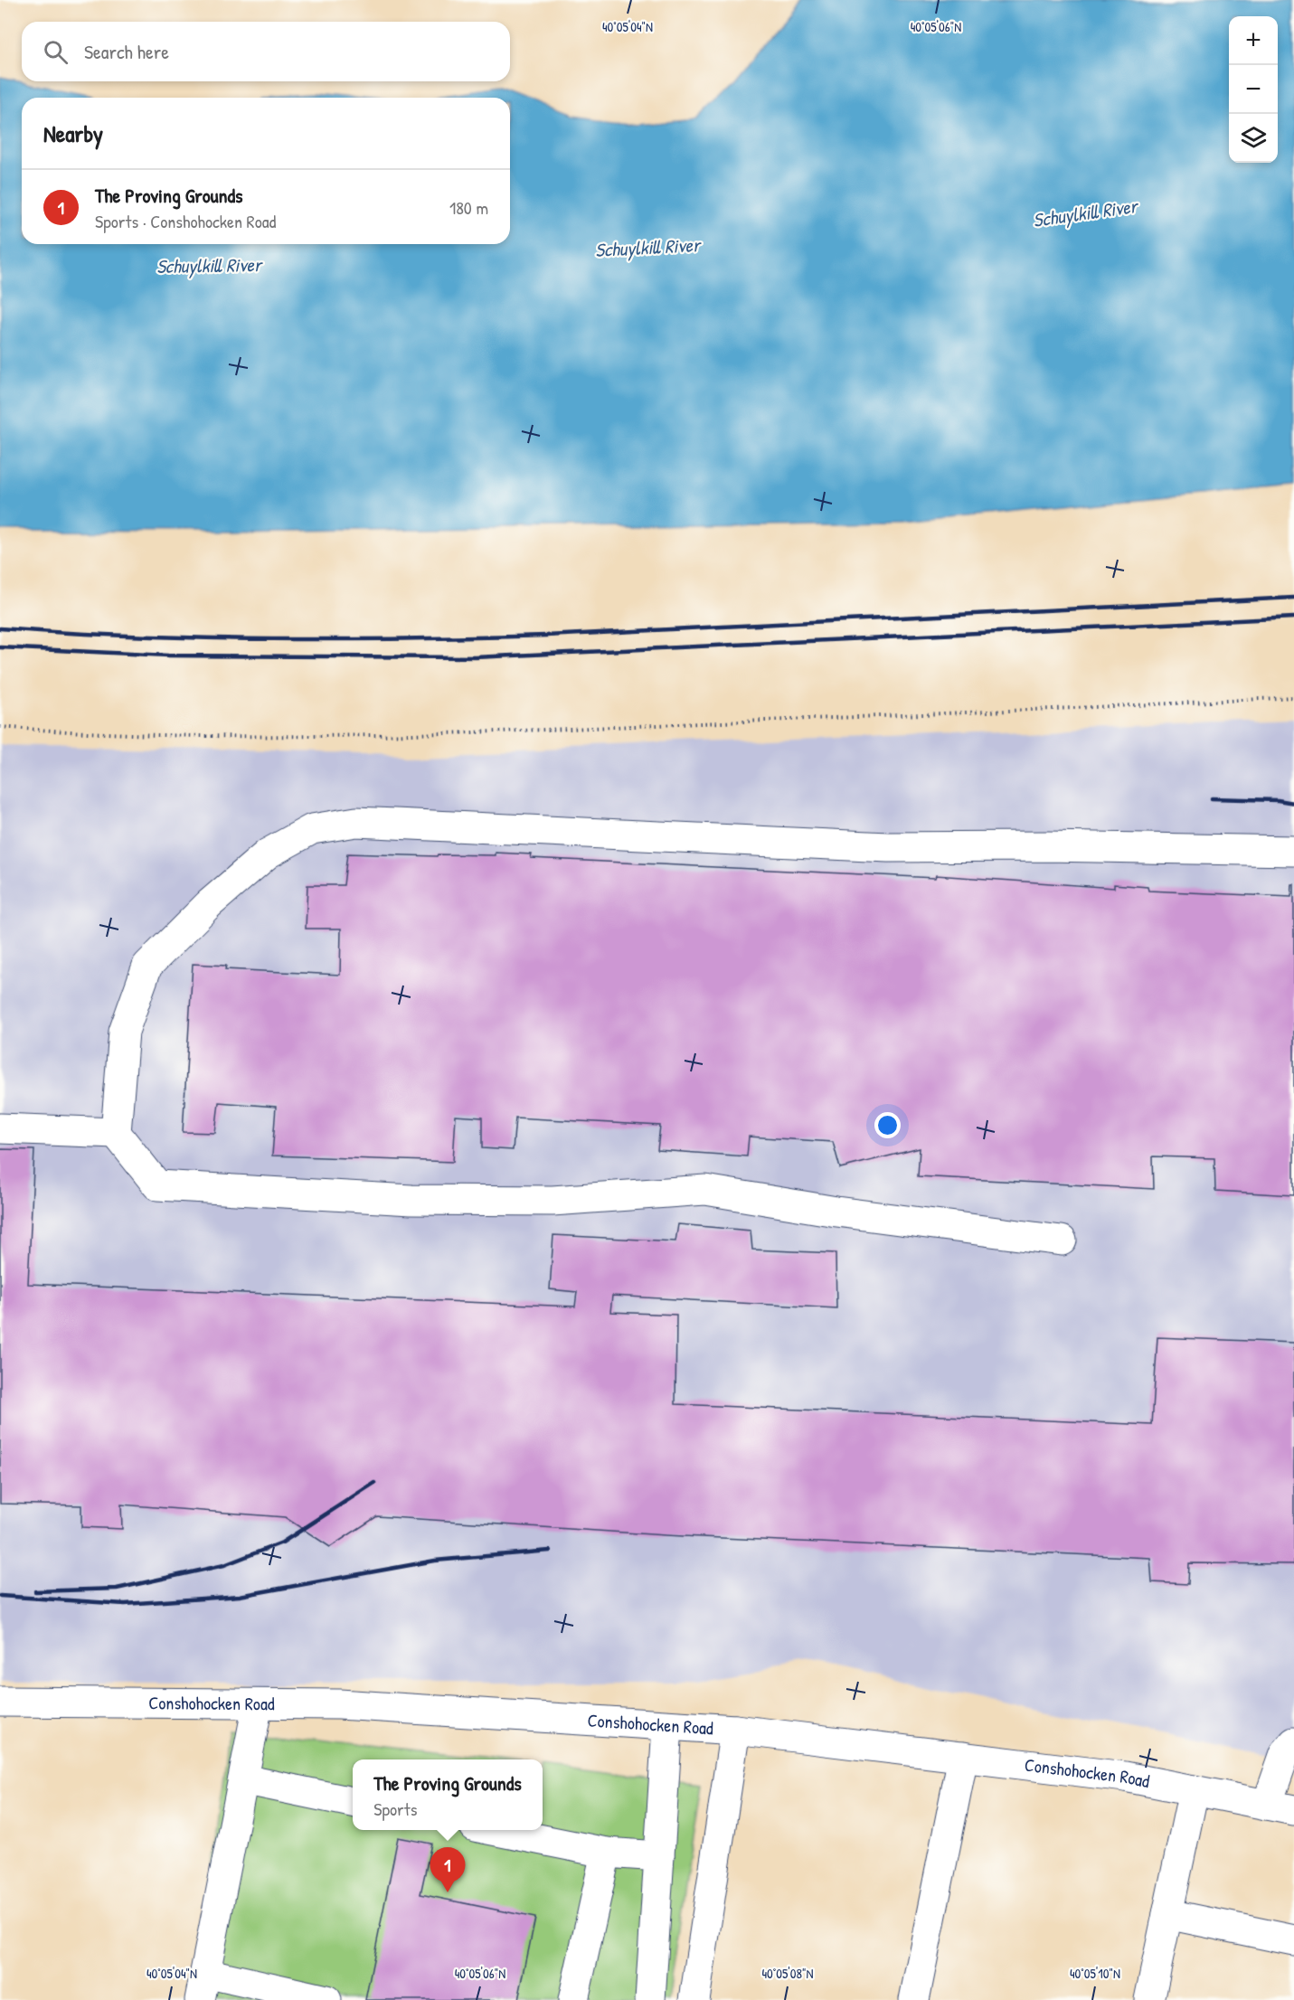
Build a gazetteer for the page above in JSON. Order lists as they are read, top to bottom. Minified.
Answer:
{"streets":{"main road":["Conshohocken Road"]},"water":["Schuylkill River"],"page":{"map_buttons":["+","−"],"search":"Search here","heading":"Nearby","list":[{"mark":"1","name":"The Proving Grounds","note":"Sports · Conshohocken Road","value":"180 m"}],"popup":["The Proving Grounds","Sports"],"pins":"1"},"coordinates":["40°05'04\"N","40°05'06\"N","40°05'08\"N","40°05'10\"N"]}
